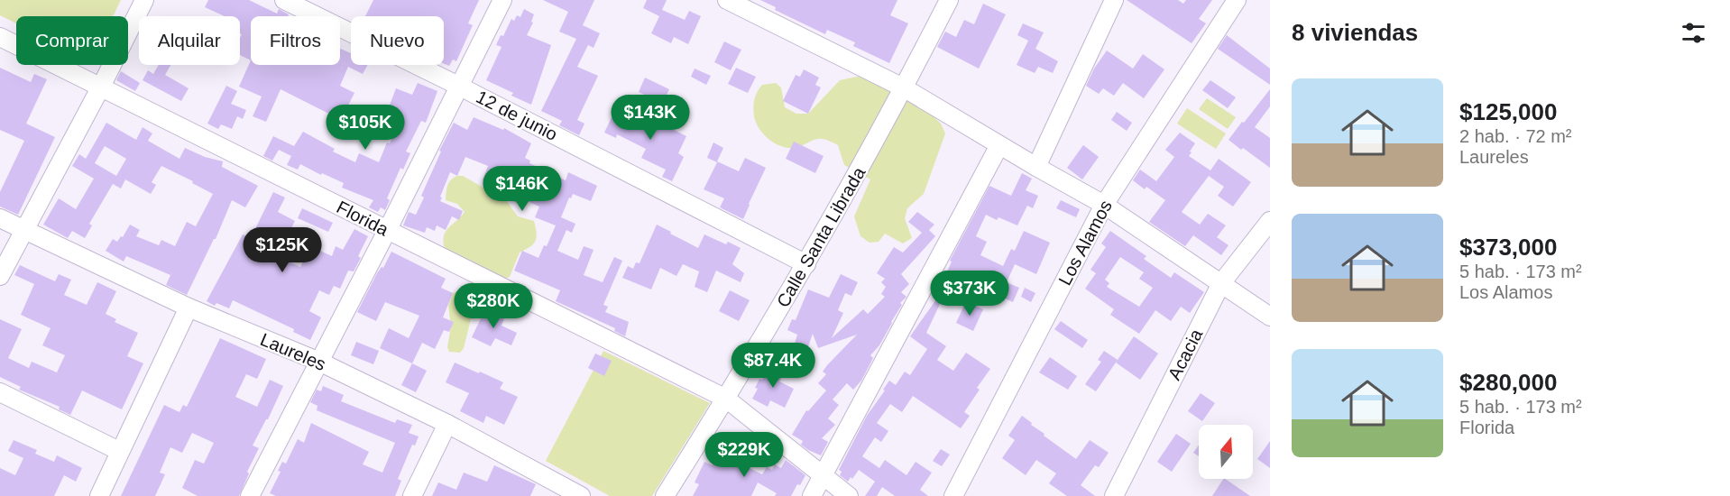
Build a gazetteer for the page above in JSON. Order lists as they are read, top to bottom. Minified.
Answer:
{"streets":{"street":["12 de junio","Florida","Calle Santa Librada","Los Alamos","Laureles","Acacia"]},"crossings":[["12 de junio","Calle Santa Librada"],["Florida","Calle Santa Librada"]],"north":"top","page":{"heading":"8 viviendas","chip":["Comprar","Alquilar","Filtros","Nuevo"],"list":[{"name":"$125,000","note":"2 hab. · 72 m² · Laureles"},{"name":"$373,000","note":"5 hab. · 173 m² · Los Alamos"},{"name":"$280,000","note":"5 hab. · 173 m² · Florida"}],"price":["$143K","$105K","$146K","$125K","$373K","$280K","$87.4K","$229K"]}}
